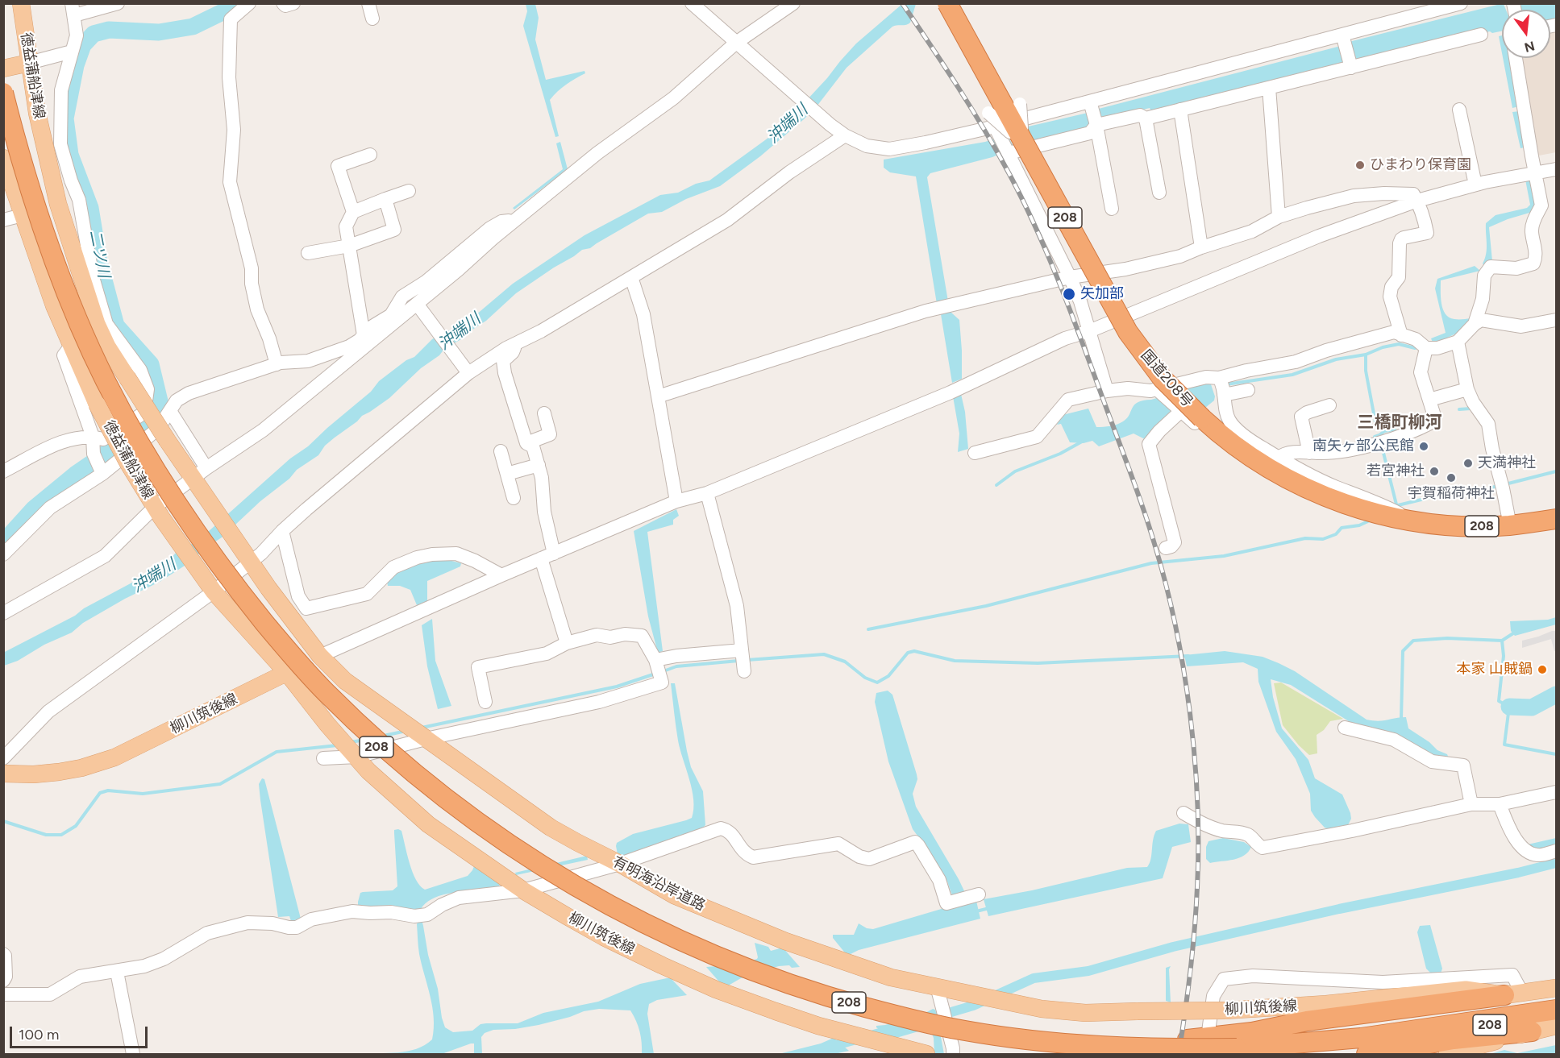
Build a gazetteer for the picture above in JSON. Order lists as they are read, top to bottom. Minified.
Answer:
{"streets":{"highway":["208","国道208号"],"main road":["徳益蒲船津線","柳川筑後線","有明海沿岸道路"]},"crossings":[["徳益蒲船津線","柳川筑後線"],["徳益蒲船津線","有明海沿岸道路"],["柳川筑後線","有明海沿岸道路"]],"districts":["三橋町柳河"],"water":["沖端川","二ツ川"],"places":["ひまわり保育園","矢加部","南矢ヶ部公民館","天満神社","若宮神社","宇賀稲荷神社","本家 山賊鍋"],"scale_bar":"100 m","north":"bottom"}
